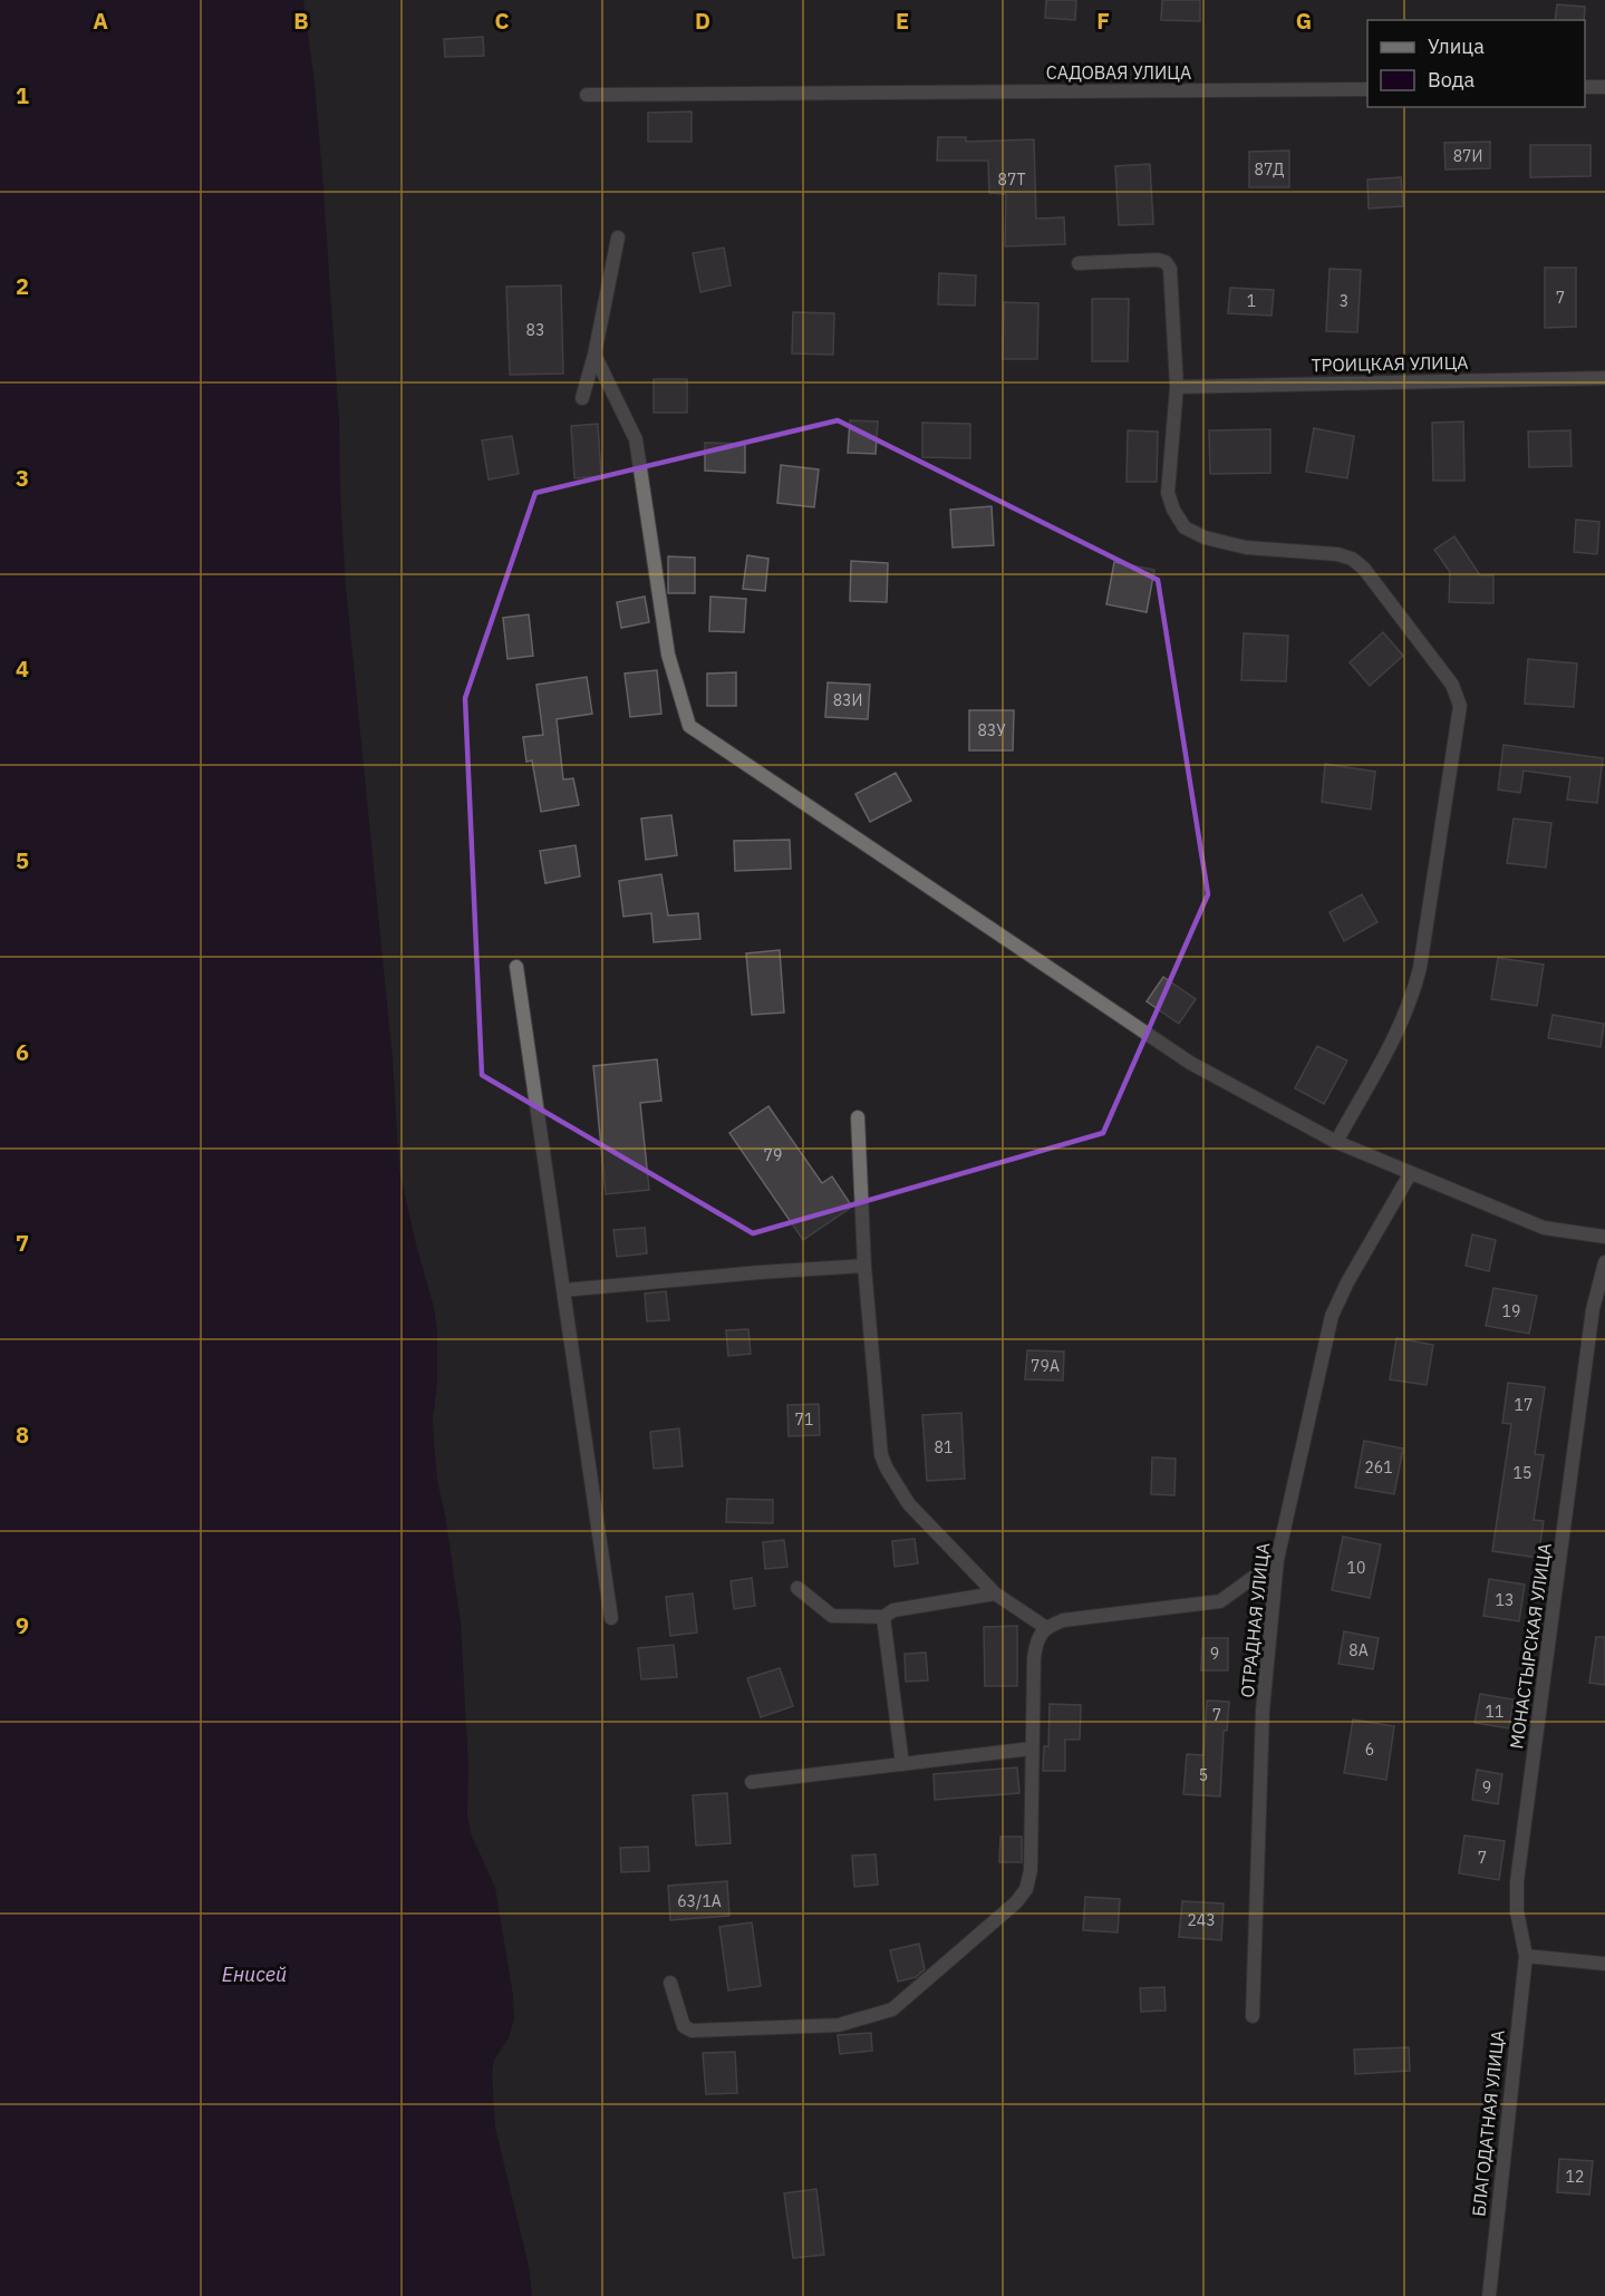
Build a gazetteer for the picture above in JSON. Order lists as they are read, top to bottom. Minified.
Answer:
{"streets":{"street":["САДОВАЯ УЛИЦА","ТРОИЦКАЯ УЛИЦА","ОТРАДНАЯ УЛИЦА","МОНАСТЫРСКАЯ УЛИЦА","БЛАГОДАТНАЯ УЛИЦА"]},"crossings":[["МОНАСТЫРСКАЯ УЛИЦА","БЛАГОДАТНАЯ УЛИЦА"]],"water":["Енисей"],"house_numbers":["87И","87Д","87Т","7","1","3","83","83И","83У","79","19","79А","17","71","81","261","15","10","13","8А","9","11","7","6","5","9","7","63/1А","243","12"],"legend":["Улица","Вода"],"grid":{"columns":["A","B","C","D","E","F","G"],"rows":["1","2","3","4","5","6","7","8","9"]}}
